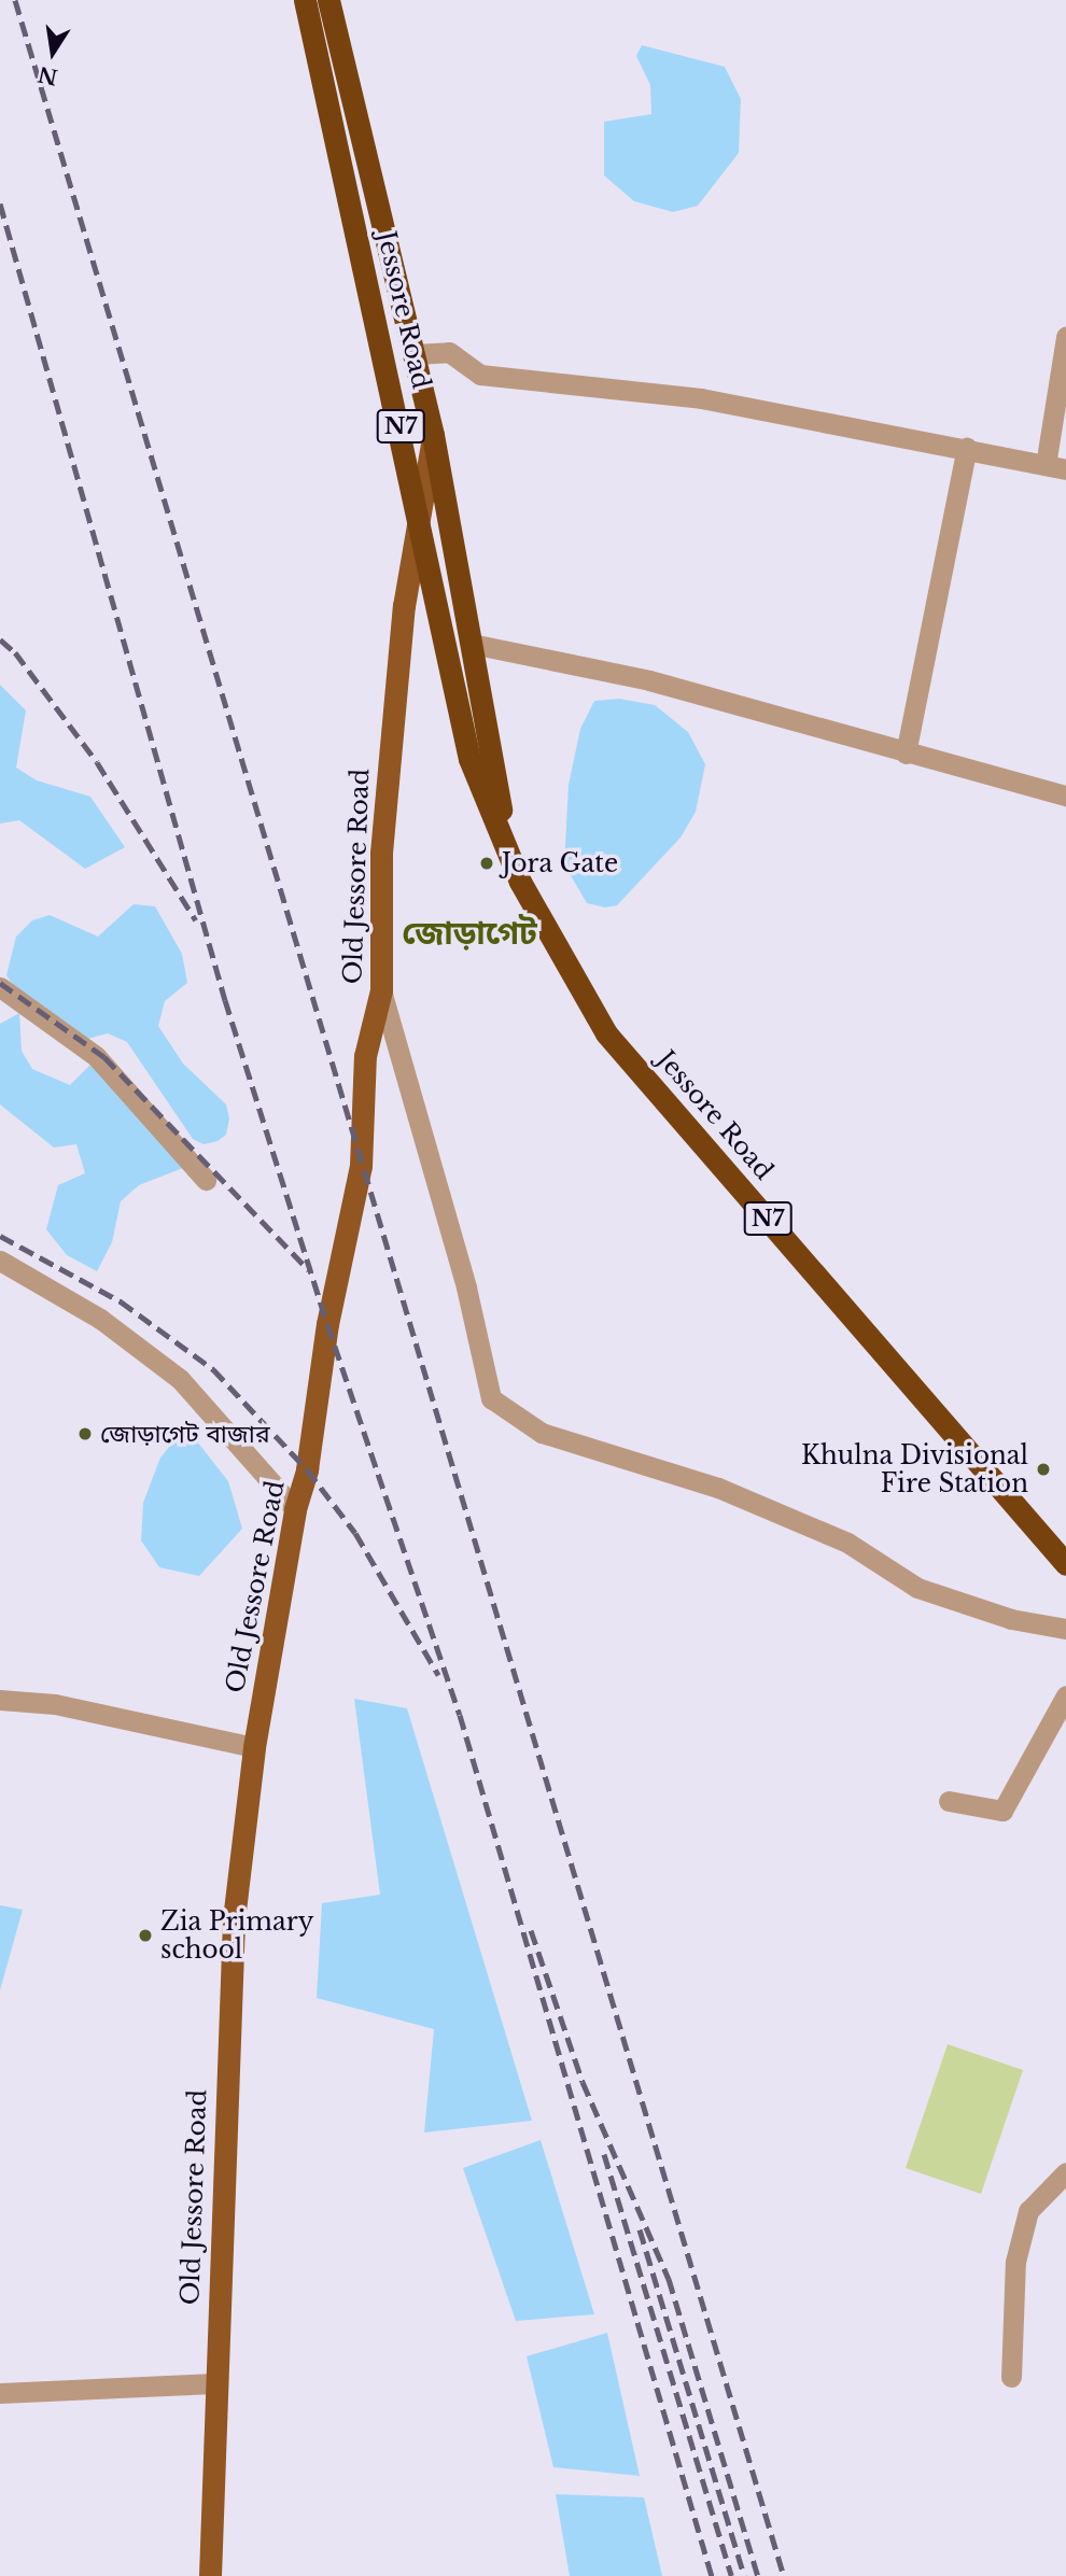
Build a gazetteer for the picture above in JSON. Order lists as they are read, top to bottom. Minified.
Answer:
{"streets":{"highway":["Jessore Road","N7"],"main road":["Old Jessore Road"]},"crossings":[["Jessore Road","Old Jessore Road"]],"districts":["জোড়াগেট"],"places":["Jora Gate","জোড়াগেট বাজার","Khulna Divisional Fire Station","Zia Primary school"],"north":"bottom"}
